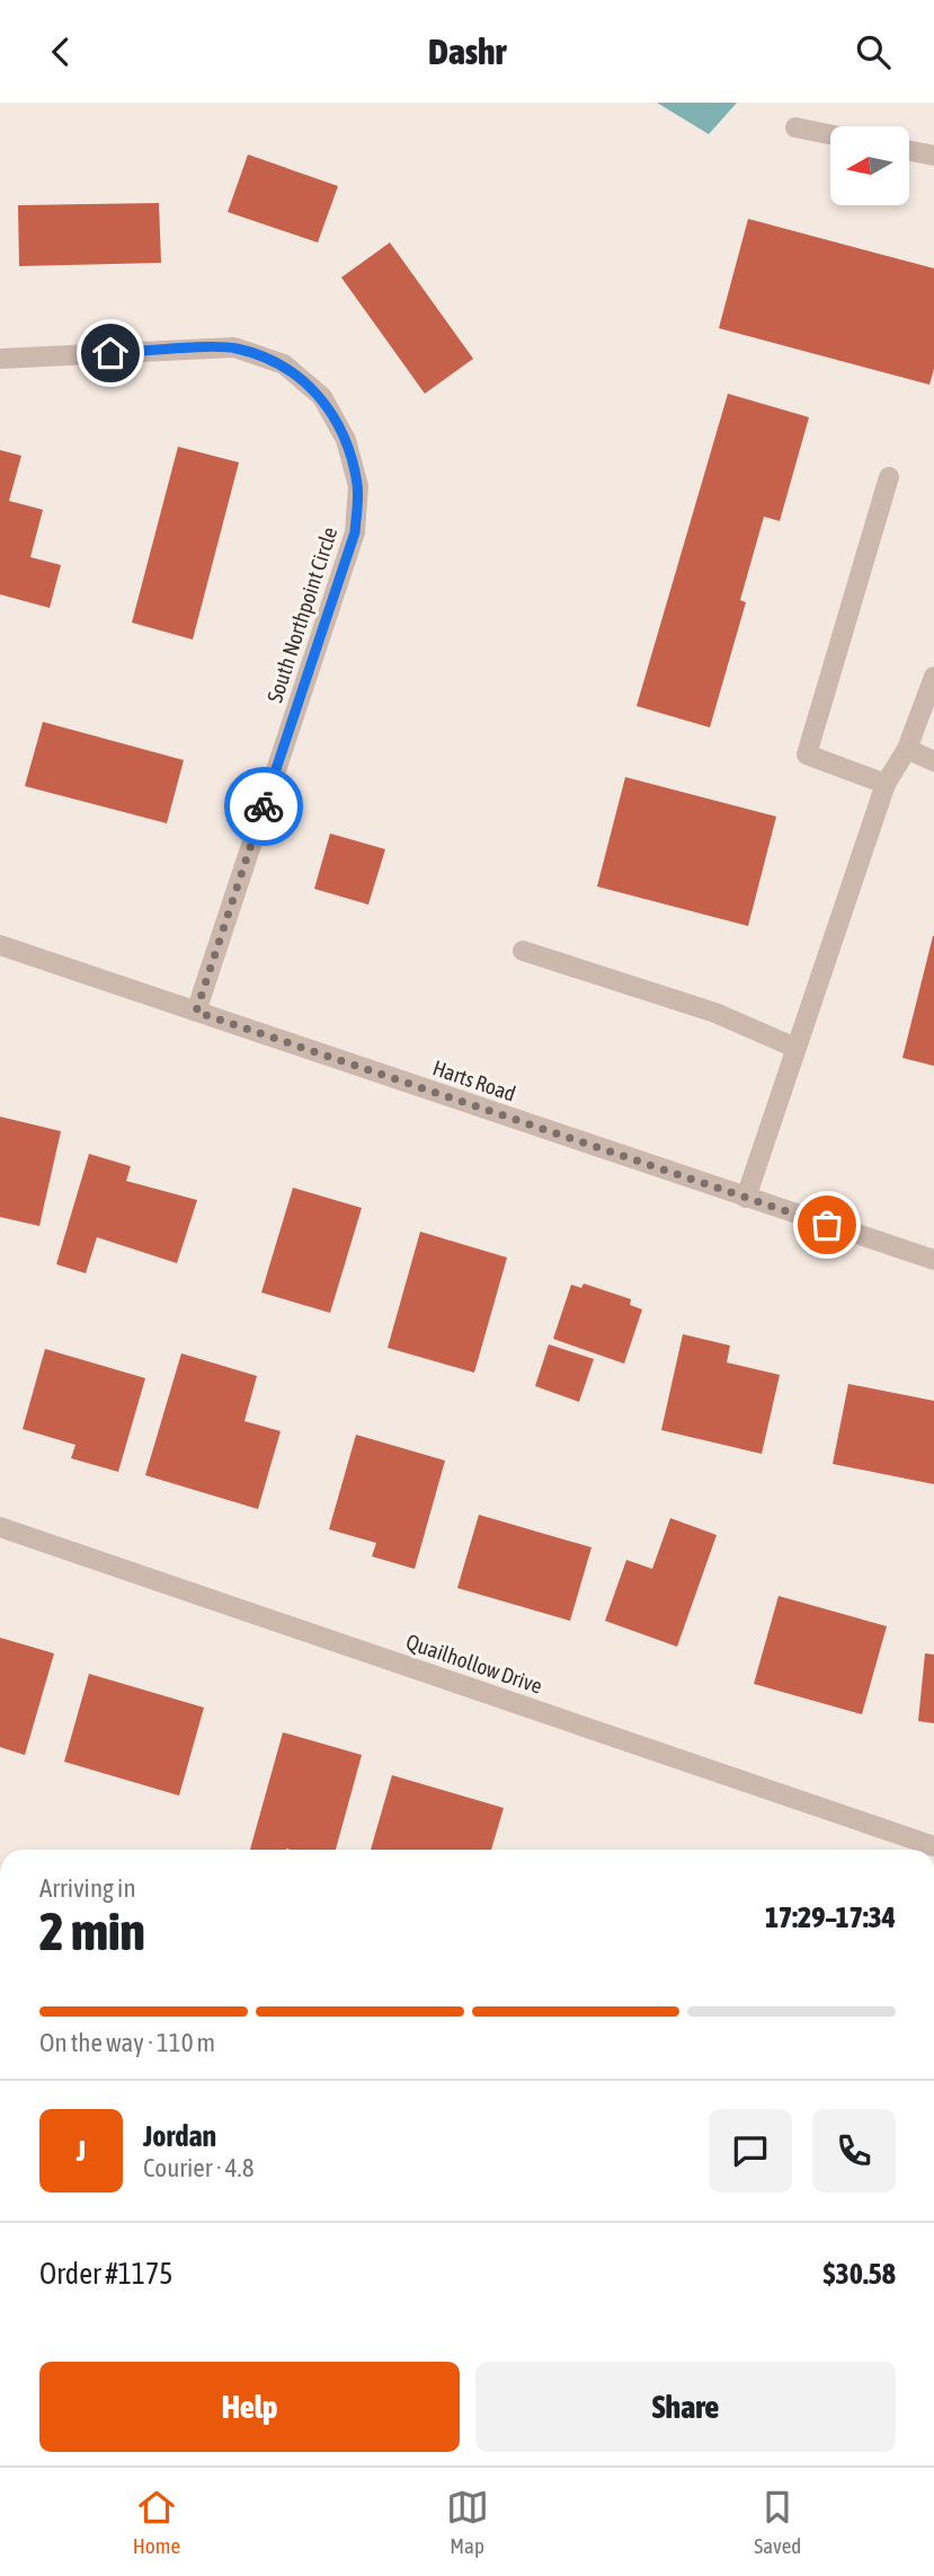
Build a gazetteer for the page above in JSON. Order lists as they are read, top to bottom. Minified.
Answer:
{"streets":{"street":["South Northpoint Circle","Harts Road","Quailhollow Drive"]},"crossings":[["South Northpoint Circle","Harts Road"]],"north":"left","page":{"header":"Dashr","heading":["2 min","Arriving in","17:29–17:34"],"panel":["Jordan","Courier · 4.8","Order #1175","$30.58"],"bar":"On the way · 110 m","round":"J","buttons":["Help","Share"],"tabs":["Home","Map","Saved"]}}
